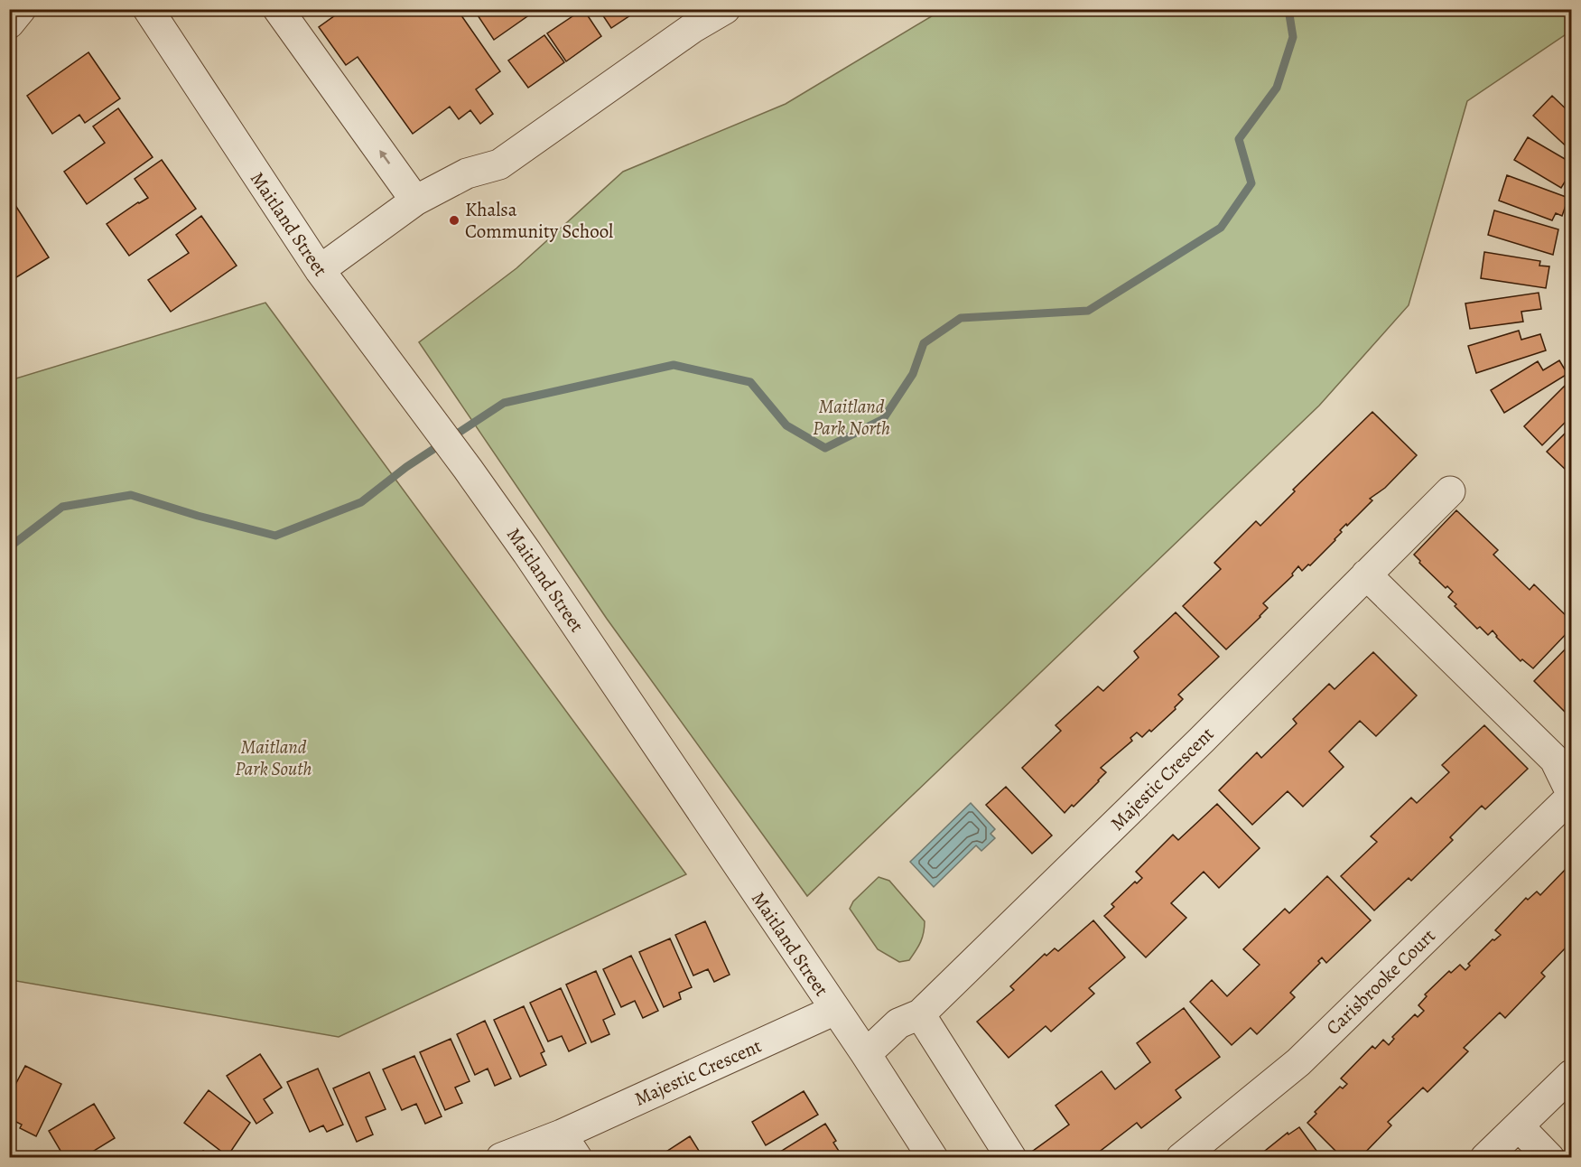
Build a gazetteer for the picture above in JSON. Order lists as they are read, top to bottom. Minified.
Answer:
{"streets":{"street":["Maitland Street","Majestic Crescent","Carisbrooke Court"]},"crossings":[["Maitland Street","Majestic Crescent"]],"parks":["Maitland Park North","Maitland Park South"],"places":["Khalsa Community School"]}
